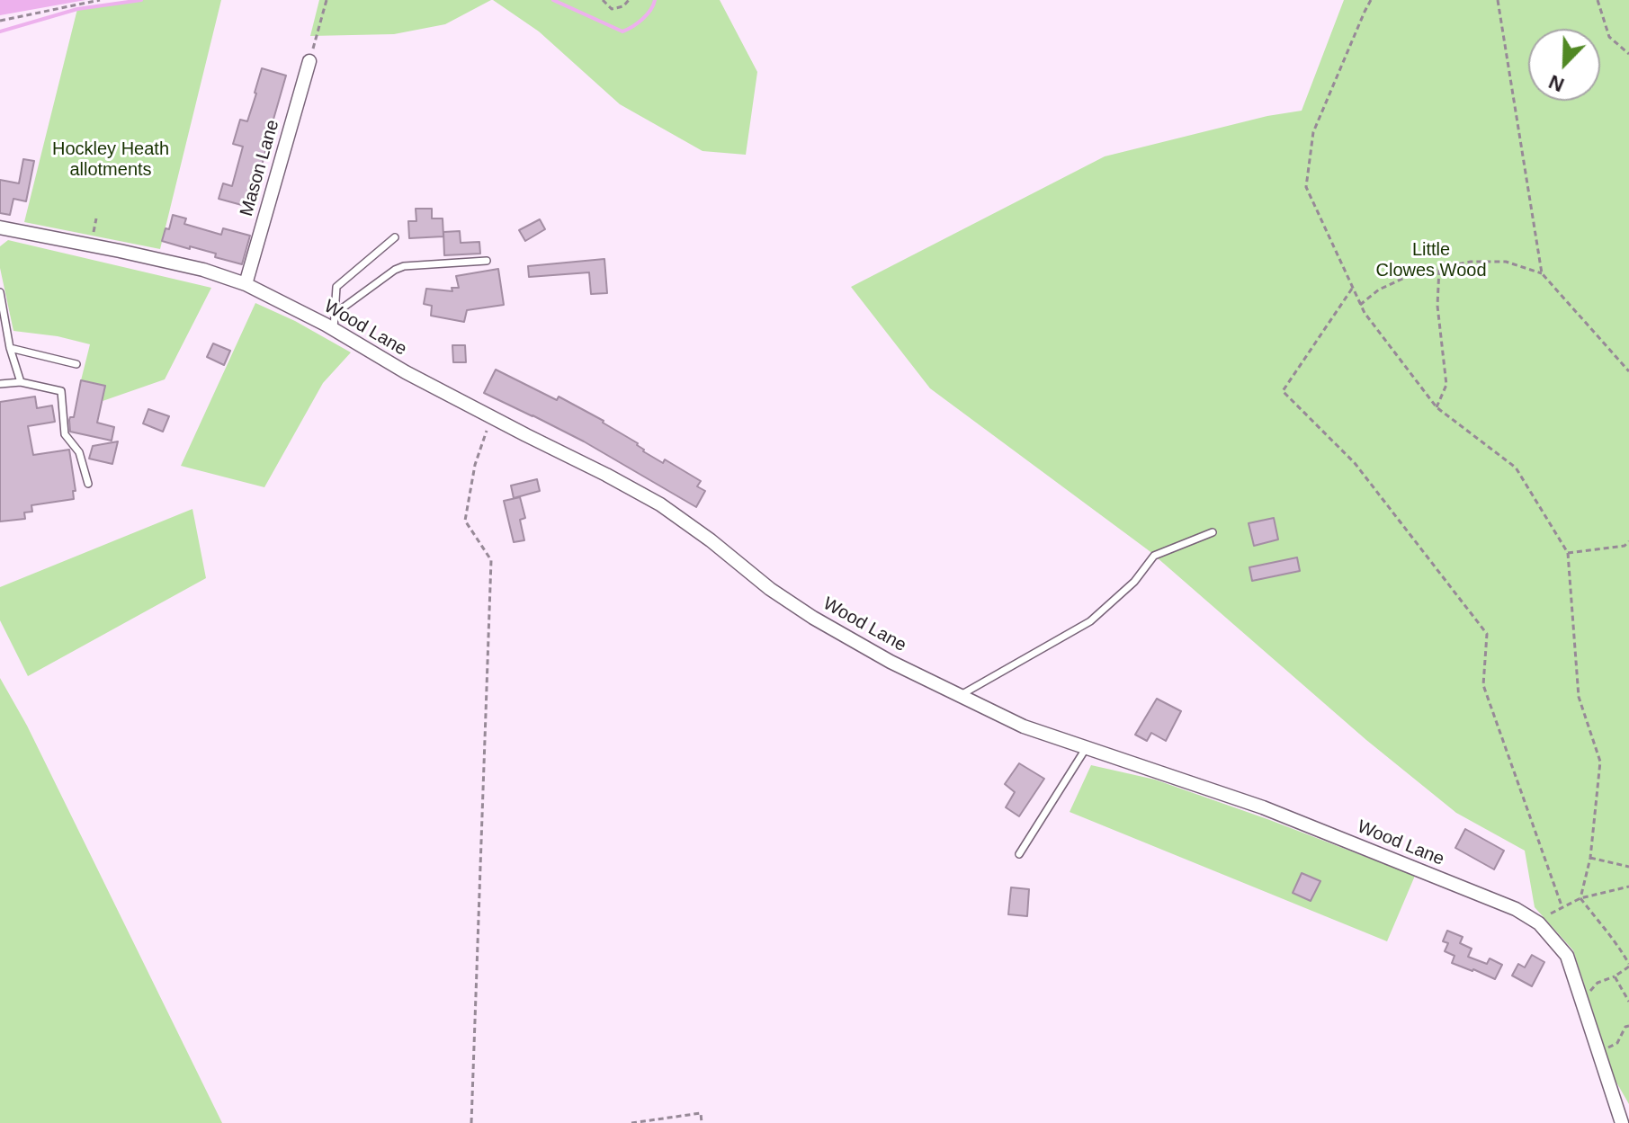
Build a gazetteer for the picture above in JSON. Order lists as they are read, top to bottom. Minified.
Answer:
{"streets":{"street":["Mason Lane","Wood Lane"]},"crossings":[["Mason Lane","Wood Lane"]],"parks":["Hockley Heath allotments","Little Clowes Wood"],"north":"bottom left"}
